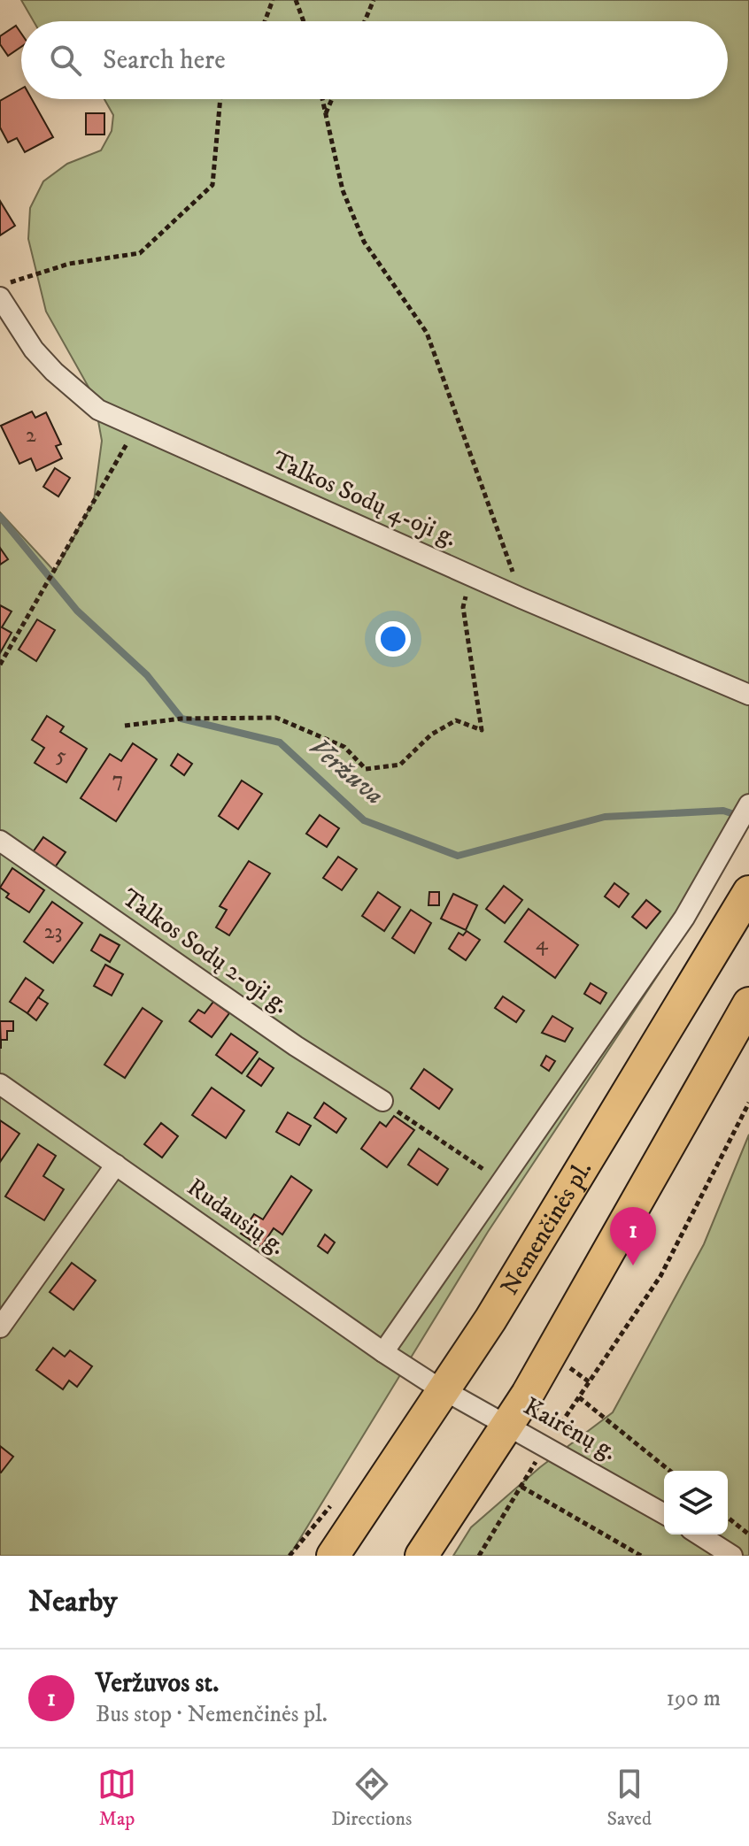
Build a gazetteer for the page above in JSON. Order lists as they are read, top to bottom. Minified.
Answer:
{"streets":{"main road":["Nemenčinės pl."],"street":["Talkos Sodų 4-oji g.","Talkos Sodų 2-oji g.","Rudausių g.","Kairėnų g."]},"crossings":[["Rudausių g.","Nemenčinės pl."],["Rudausių g.","Kairėnų g."],["Nemenčinės pl.","Kairėnų g."]],"water":["Veržuva"],"house_numbers":["2","5","7","23","4"],"page":{"search":"Search here","pins":"1","heading":"Nearby","list":[{"mark":"1","name":"Veržuvos st.","note":"Bus stop · Nemenčinės pl.","value":"190 m"}],"nav":["Map","Directions","Saved"]}}
